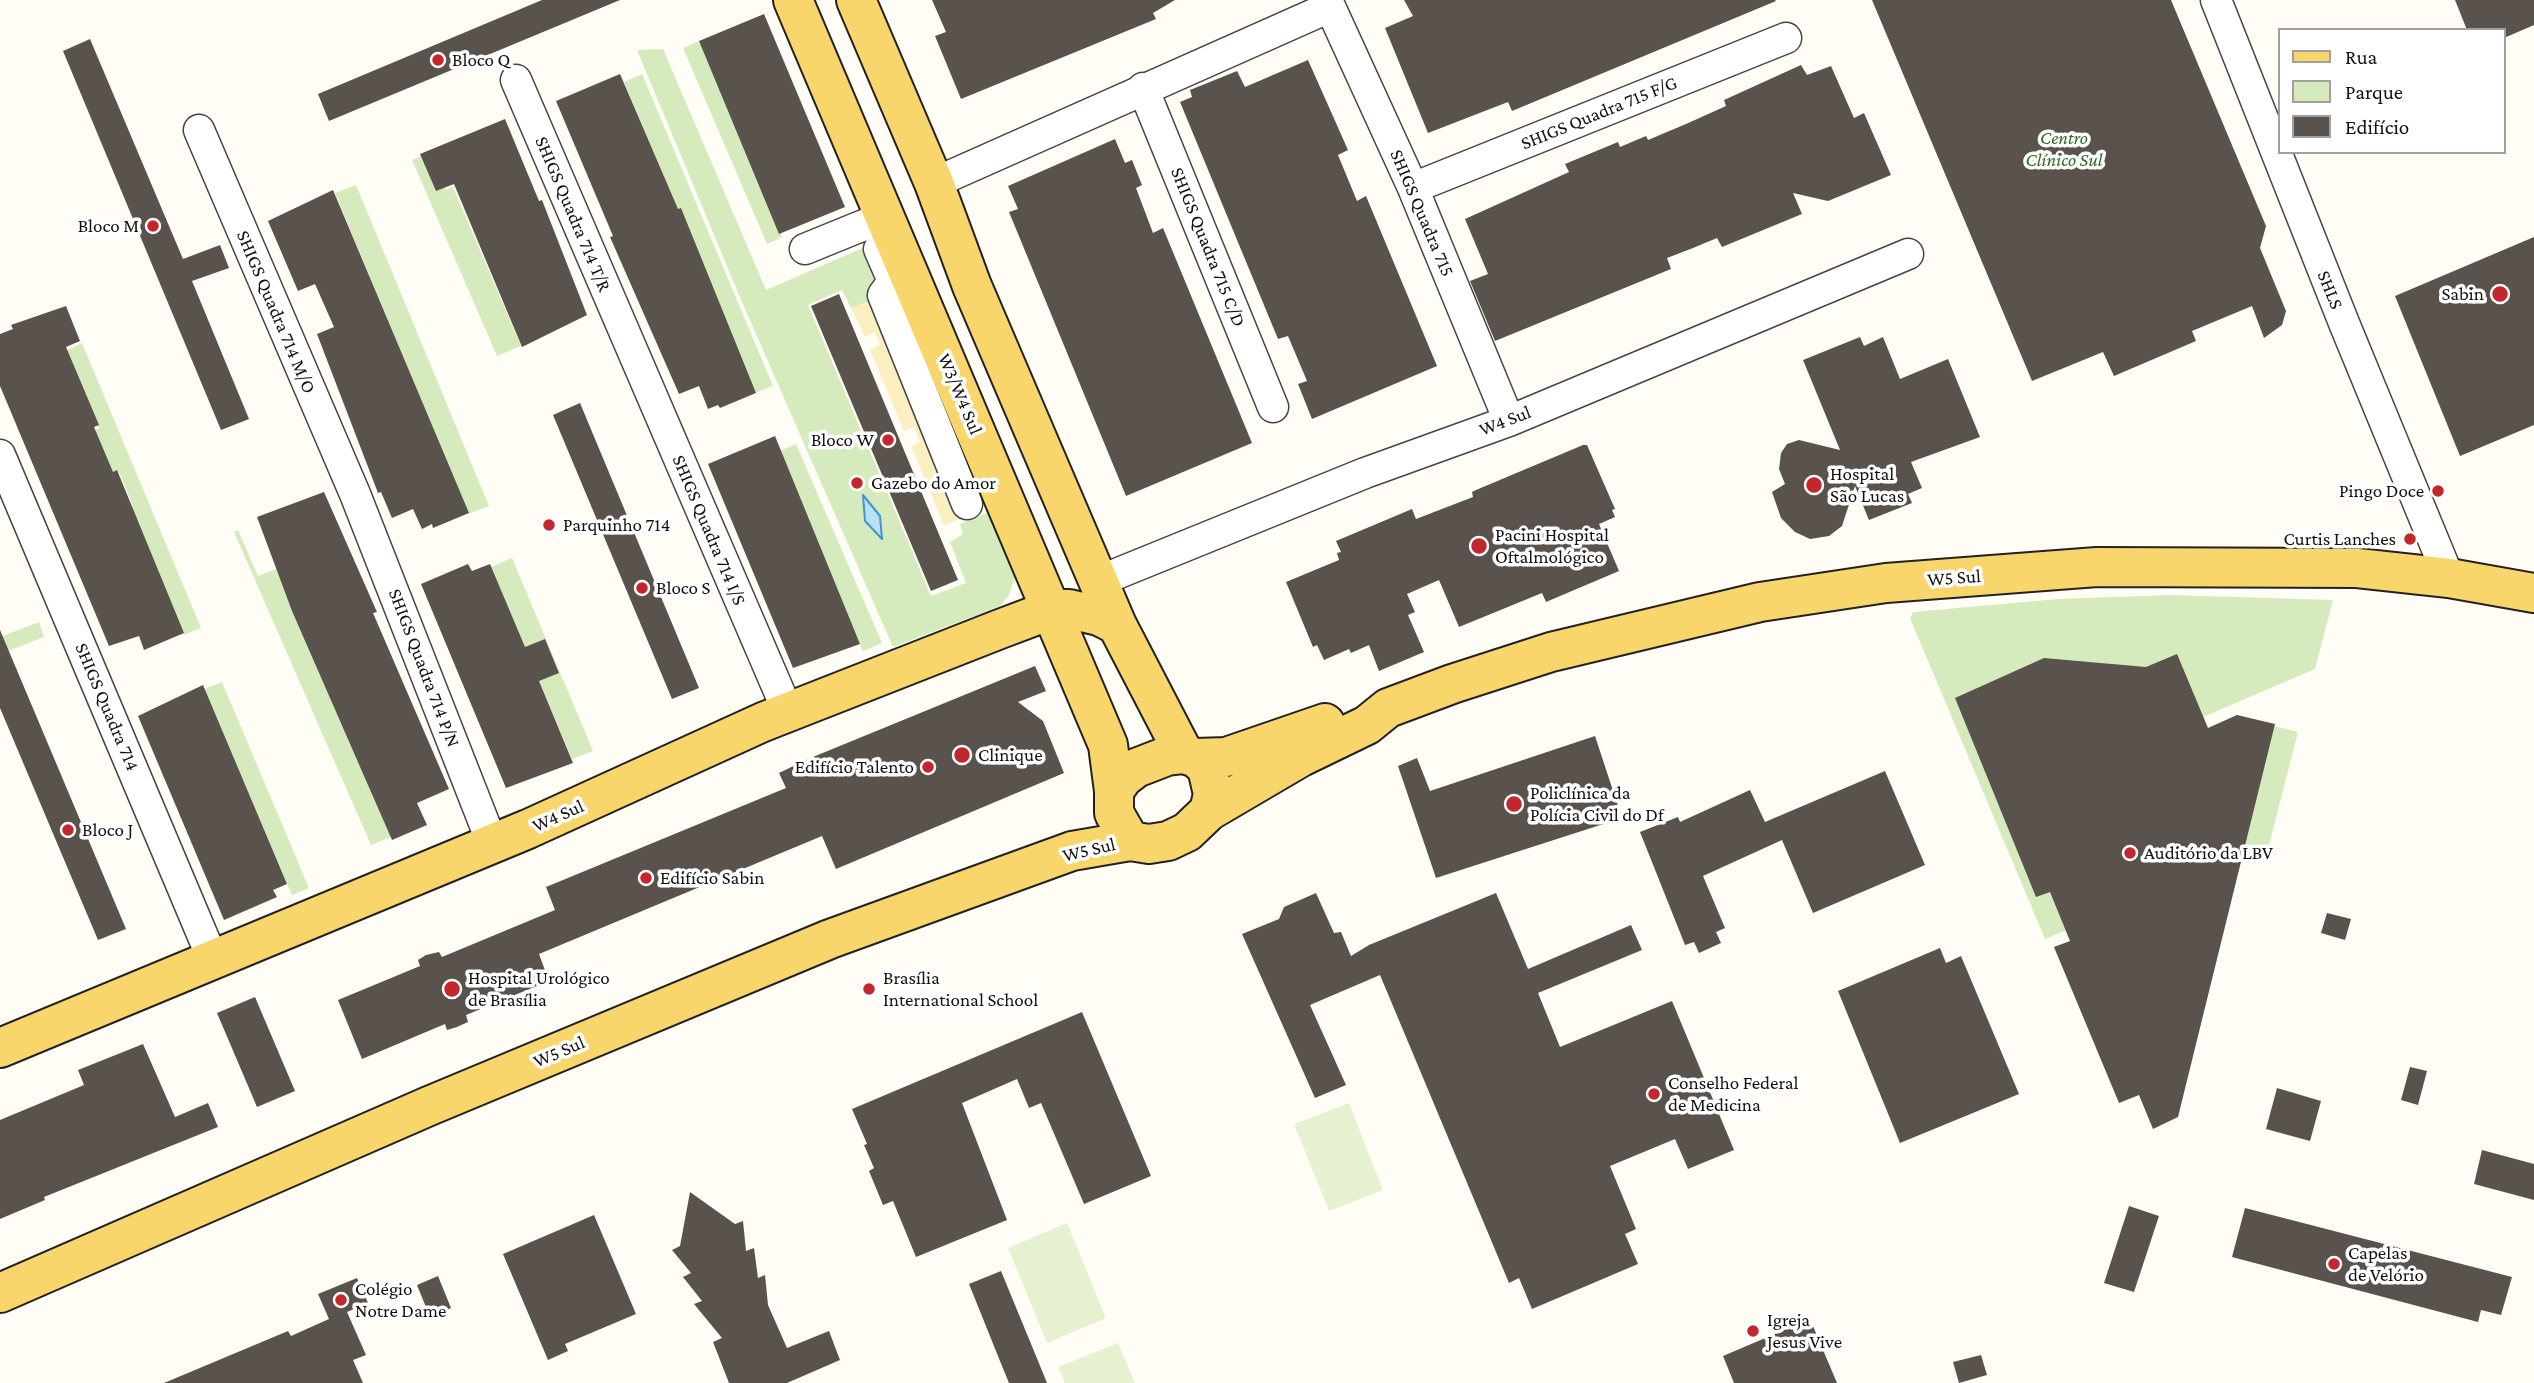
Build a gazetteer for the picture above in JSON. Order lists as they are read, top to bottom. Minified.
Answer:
{"streets":{"main road":["W3/W4 Sul","W4 Sul","W5 Sul"],"street":["SHIGS Quadra 715 F/G","SHIGS Quadra 715","SHIGS Quadra 714 T/R","SHIGS Quadra 715 C/D","SHLS","SHIGS Quadra 714 M/O","SHIGS Quadra 714 I/S","SHIGS Quadra 714 P/N","SHIGS Quadra 714"]},"crossings":[["SHIGS Quadra 715 F/G","SHIGS Quadra 715"],["SHIGS Quadra 715","SHIGS Quadra 715 C/D"],["SHIGS Quadra 715","W4 Sul"],["SHIGS Quadra 714 T/R","SHIGS Quadra 714 I/S"],["SHLS","W5 Sul"],["SHIGS Quadra 714 M/O","SHIGS Quadra 714 P/N"],["W3/W4 Sul","W4 Sul"],["W3/W4 Sul","W5 Sul"],["W4 Sul","SHIGS Quadra 714 I/S"],["W4 Sul","SHIGS Quadra 714 P/N"],["W4 Sul","SHIGS Quadra 714"]],"parks":["Centro Clínico Sul"],"places":["Bloco Q","Bloco M","Sabin","Bloco W","Gazebo do Amor","Hospital São Lucas","Pingo Doce","Parquinho 714","Curtis Lanches","Pacini Hospital Oftalmológico","Bloco S","Clinique","Edifício Talento","Policlínica da Polícia Civil do Df","Bloco J","Auditório da LBV","Edifício Sabin","Hospital Urológico de Brasília","Brasília International School","Conselho Federal de Medicina","Capelas de Velório","Colégio Notre Dame","Igreja Jesus Vive"],"legend":["Rua","Parque","Edifício"]}
